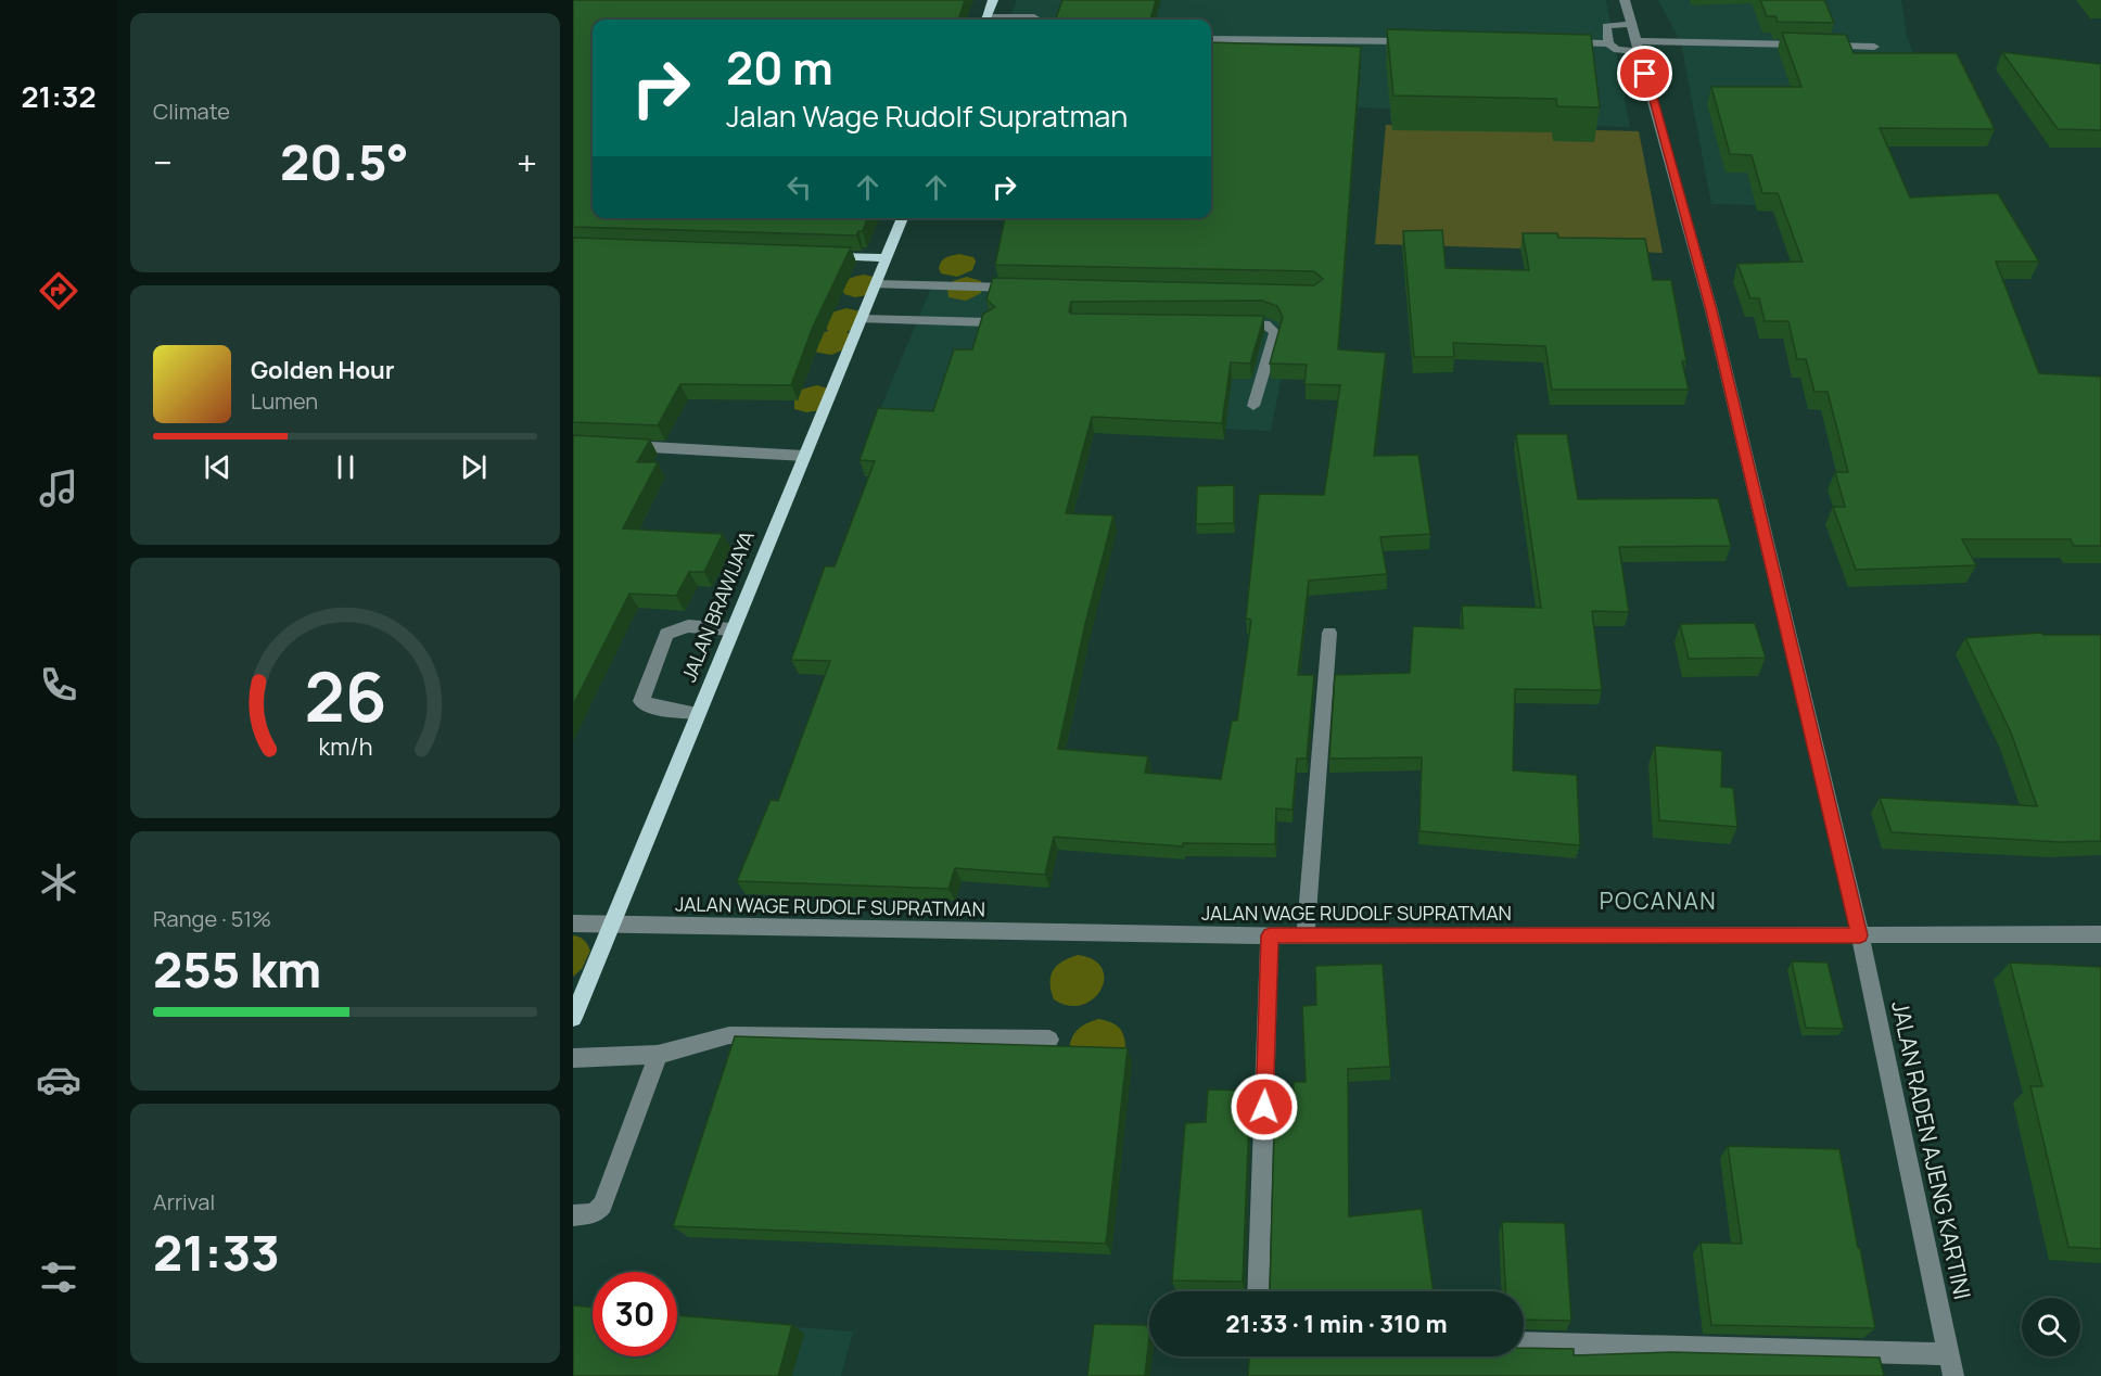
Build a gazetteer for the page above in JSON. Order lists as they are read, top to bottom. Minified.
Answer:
{"streets":{"main road":["JALAN BRAWIJAYA"],"street":["JALAN WAGE RUDOLF SUPRATMAN","JALAN RADEN AJENG KARTINI"]},"crossings":[["JALAN BRAWIJAYA","JALAN WAGE RUDOLF SUPRATMAN"],["JALAN WAGE RUDOLF SUPRATMAN","JALAN RADEN AJENG KARTINI"]],"districts":["POCANAN"],"page":{"tabs":"21:32","tile":["Climate",["Range · 51%","255 km"],["Arrival","21:33"]],"turn":["20 m","Jalan Wage Rudolf Supratman"],"heat":["−","20.5°","+"],"song":["Golden Hour","Lumen"],"limit":"30","trip":"21:33 · 1 min · 310 m","gauge":["26","km/h"]}}
